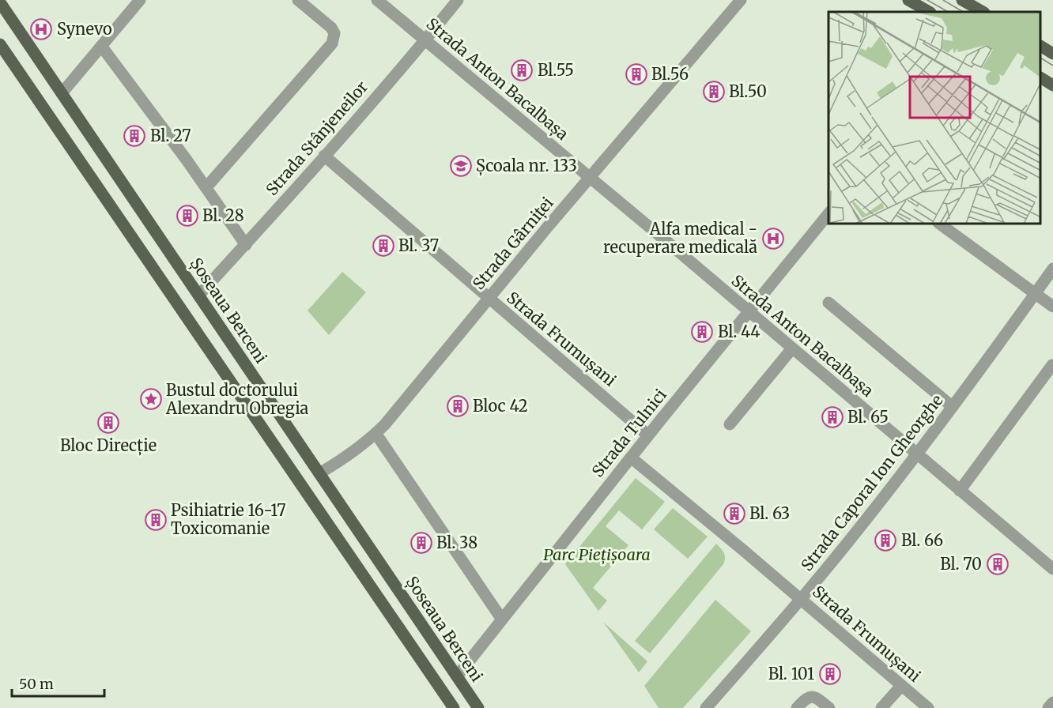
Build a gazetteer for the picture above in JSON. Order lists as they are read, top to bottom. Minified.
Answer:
{"streets":{"main road":["Șoseaua Berceni"],"street":["Strada Anton Bacalbașa","Strada Stânjeneilor","Strada Gârniței","Strada Frumușani","Strada Tulnici","Strada Caporal Ion Gheorghe"]},"crossings":[["Strada Anton Bacalbașa","Strada Stânjeneilor"],["Strada Anton Bacalbașa","Strada Gârniței"],["Strada Anton Bacalbașa","Strada Tulnici"],["Strada Anton Bacalbașa","Strada Caporal Ion Gheorghe"],["Strada Stânjeneilor","Șoseaua Berceni"],["Strada Stânjeneilor","Strada Frumușani"],["Strada Gârniței","Șoseaua Berceni"],["Strada Gârniței","Strada Frumușani"],["Șoseaua Berceni","Strada Tulnici"],["Strada Frumușani","Strada Tulnici"],["Strada Frumușani","Strada Caporal Ion Gheorghe"]],"parks":["Parc Piețișoara"],"places":{"hospital":["Synevo","Alfa medical - recuperare medicală"],"building":["Bl.55","Bl.56","Bl.50","Bl. 27","Bl. 28","Bl. 37","Bl. 44","Bloc 42","Bl. 65","Bloc Direcție","Bl. 63","Psihiatrie 16-17 Toxicomanie","Bl. 66","Bl. 38","Bl. 70","Bl. 101"],"school or university":["Școala nr. 133"],"place":["Bustul doctorului Alexandru Obregia"]},"scale_bar":"50 m"}
